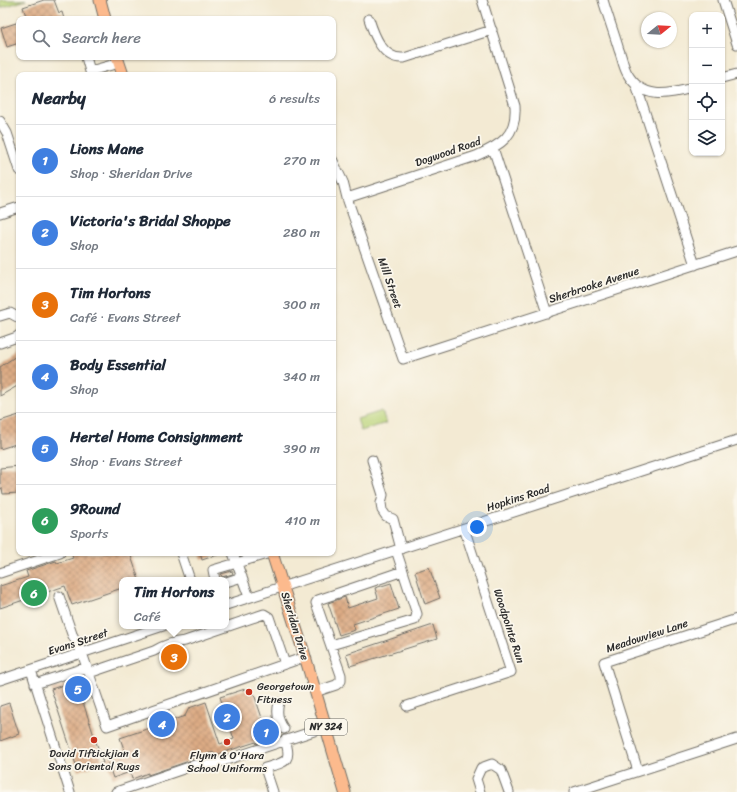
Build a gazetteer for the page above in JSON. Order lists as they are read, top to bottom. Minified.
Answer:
{"streets":{"main road":["Sheridan Drive","NY 324"],"street":["Dogwood Road","Mill Street","Sherbrooke Avenue","Hopkins Road","Woodpointe Run","Meadowview Lane","Evans Street"]},"crossings":[["Dogwood Road","Mill Street"],["Mill Street","Sherbrooke Avenue"],["Hopkins Road","Sheridan Drive"],["Hopkins Road","Woodpointe Run"]],"places":["Georgetown Fitness","David Tiftickjian & Sons Oriental Rugs","Flynn & O'Hara School Uniforms"],"north":"right","page":{"map_buttons":["+","−"],"search":"Search here","heading":["Nearby","6 results"],"list":[{"mark":"1","name":"Lions Mane","note":"Shop · Sheridan Drive","value":"270 m"},{"mark":"2","name":"Victoria's Bridal Shoppe","note":"Shop","value":"280 m"},{"mark":"3","name":"Tim Hortons","note":"Café · Evans Street","value":"300 m"},{"mark":"4","name":"Body Essential","note":"Shop","value":"340 m"},{"mark":"5","name":"Hertel Home Consignment","note":"Shop · Evans Street","value":"390 m"},{"mark":"6","name":"9Round","note":"Sports","value":"410 m"}],"popup":["Tim Hortons","Café"],"pins":["6","3","5","2","4","1"]}}
